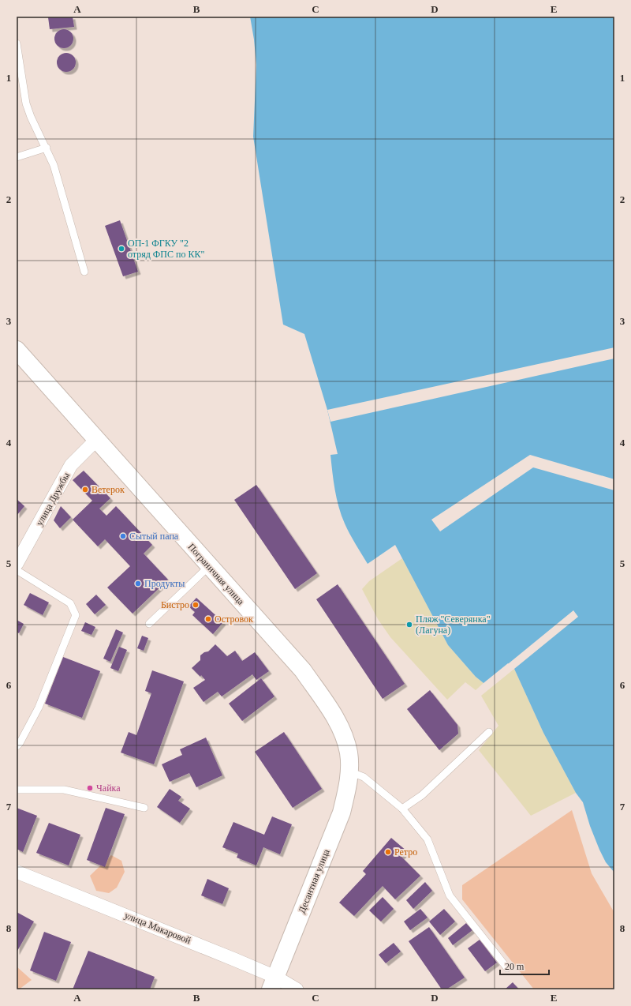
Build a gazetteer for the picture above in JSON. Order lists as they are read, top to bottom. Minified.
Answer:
{"streets":{"street":["улица Дружбы","Пограничная улица","Десантная улица","улица Макаровой"]},"crossings":[["улица Дружбы","Пограничная улица"],["Пограничная улица","Десантная улица"],["Десантная улица","улица Макаровой"]],"places":["ОП-1 ФГКУ \"2 отряд ФПС по КК\"","Ветерок","Сытый папа","Продукты","Бистро","Островок","Пляж \"Северянка\" (Лагуна)","Чайка","Ретро"],"scale_bar":"20 m","grid":{"columns":["A","B","C","D","E"],"rows":["1","2","3","4","5","6","7","8"]}}
